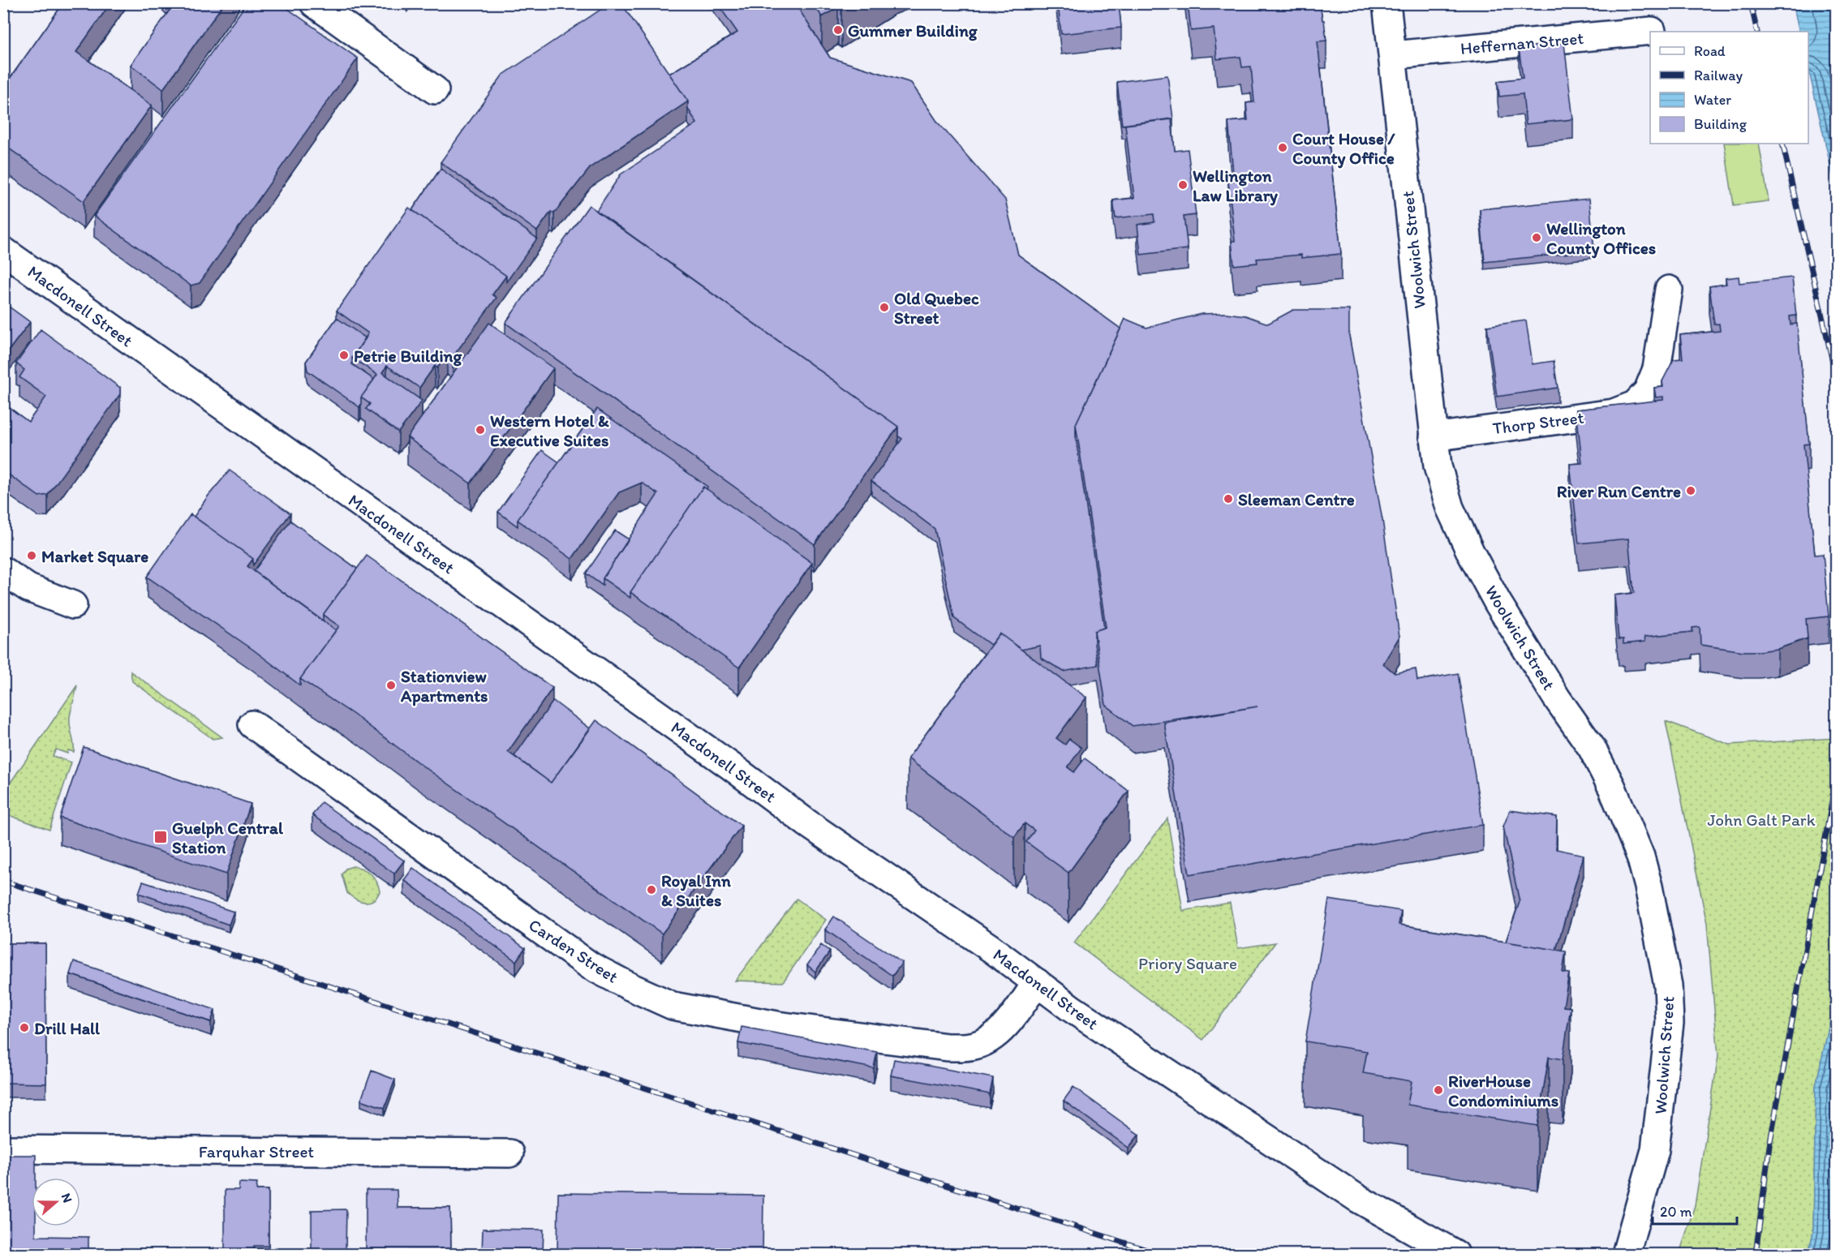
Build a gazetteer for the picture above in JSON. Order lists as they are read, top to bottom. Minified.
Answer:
{"streets":{"street":["Heffernan Street","Woolwich Street","Macdonell Street","Thorp Street","Carden Street","Farquhar Street"]},"crossings":[["Heffernan Street","Woolwich Street"],["Woolwich Street","Thorp Street"],["Macdonell Street","Carden Street"]],"parks":["John Galt Park","Priory Square"],"places":{"other":["Gummer Building","Court House / County Office","Wellington Law Library","Wellington County Offices","Old Quebec Street","Petrie Building","Western Hotel & Executive Suites","River Run Centre","Sleeman Centre","Market Square","Stationview Apartments","Royal Inn & Suites","Drill Hall","RiverHouse Condominiums"],"transit":["Guelph Central Station"]},"legend":["Road","Railway","Water","Building"],"scale_bar":"20 m","north":"right"}
